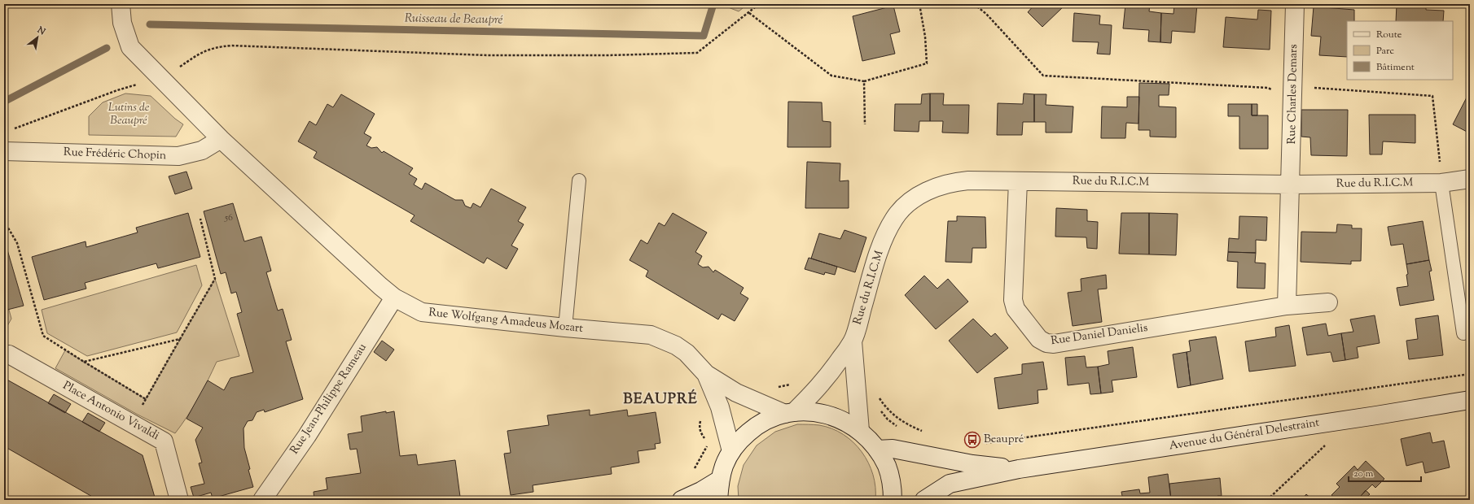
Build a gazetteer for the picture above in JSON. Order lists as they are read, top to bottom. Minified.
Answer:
{"streets":{"street":["Rue Charles Demars","Rue Frédéric Chopin","Rue du R.I.C.M","Rue Wolfgang Amadeus Mozart","Rue Daniel Danielis","Rue Jean-Philippe Rameau","Place Antonio Vivaldi","Avenue du Général Delestraint"]},"crossings":[["Rue Charles Demars","Rue du R.I.C.M"],["Rue Frédéric Chopin","Rue Wolfgang Amadeus Mozart"],["Rue du R.I.C.M","Rue Wolfgang Amadeus Mozart"],["Rue du R.I.C.M","Rue Daniel Danielis"],["Rue Wolfgang Amadeus Mozart","Rue Jean-Philippe Rameau"]],"districts":["BEAUPRÉ"],"water":["Ruisseau de Beaupré"],"parks":["Lutins de Beaupré"],"places":{"bus stop":["Beaupré"]},"house_numbers":["56"],"legend":["Route","Parc","Bâtiment"],"scale_bar":"20 m","north":"top right"}
